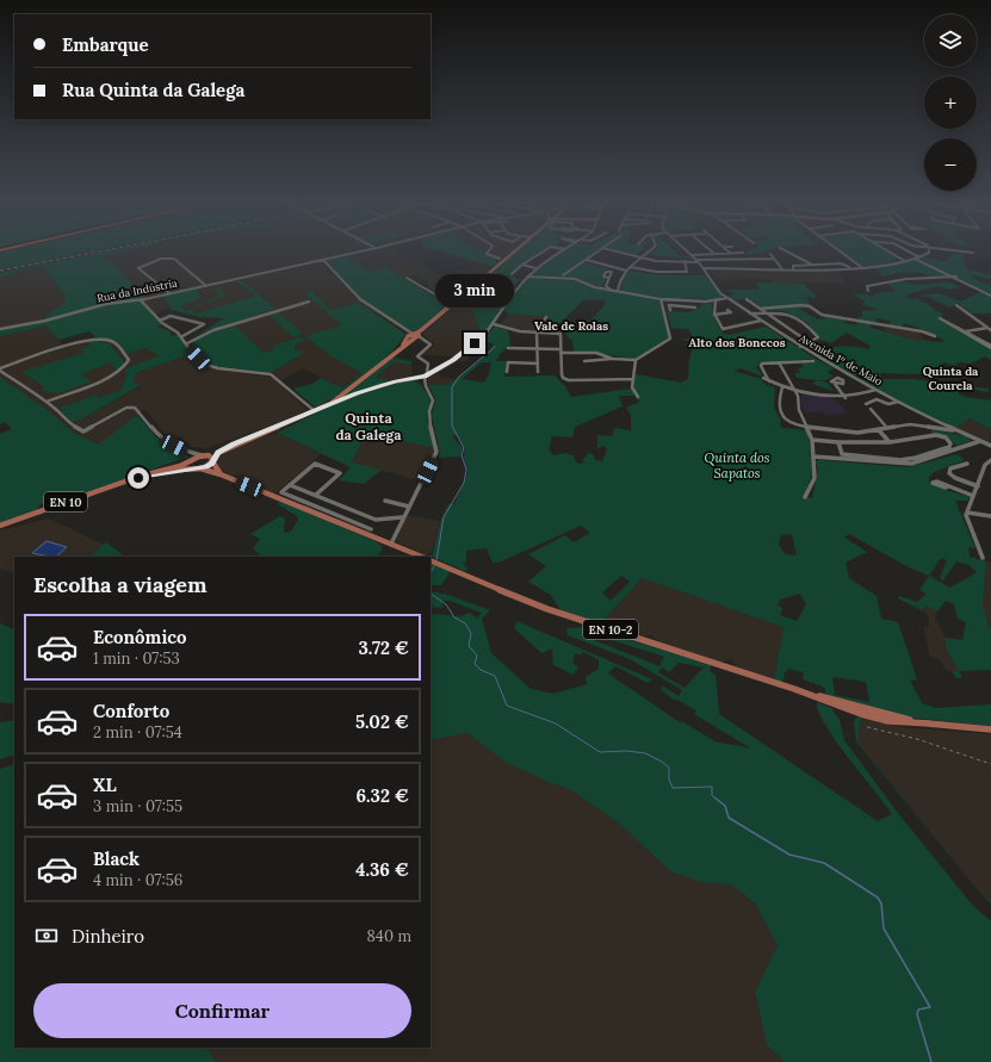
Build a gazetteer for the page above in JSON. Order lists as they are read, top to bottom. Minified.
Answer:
{"streets":{"main road":["EN 10","EN 10-2"],"street":["Rua da Indústria","Avenida 1º de Maio"]},"districts":["Vale de Rolas","Alto dos Bonecos","Quinta da Courela","Quinta da Galega"],"parks":["Quinta dos Sapatos"],"page":{"map_buttons":["+","−"],"banner":["Embarque","Rua Quinta da Galega"],"bubble":"3 min","heading":"Escolha a viagem","list":[{"name":"Econômico","note":"1 min · 07:53","value":"3.72 €"},{"name":"Conforto","note":"2 min · 07:54","value":"5.02 €"},{"name":"XL","note":"3 min · 07:55","value":"6.32 €"},{"name":"Black","note":"4 min · 07:56","value":"4.36 €"}],"pay":["Dinheiro","840 m"],"buttons":"Confirmar"}}
